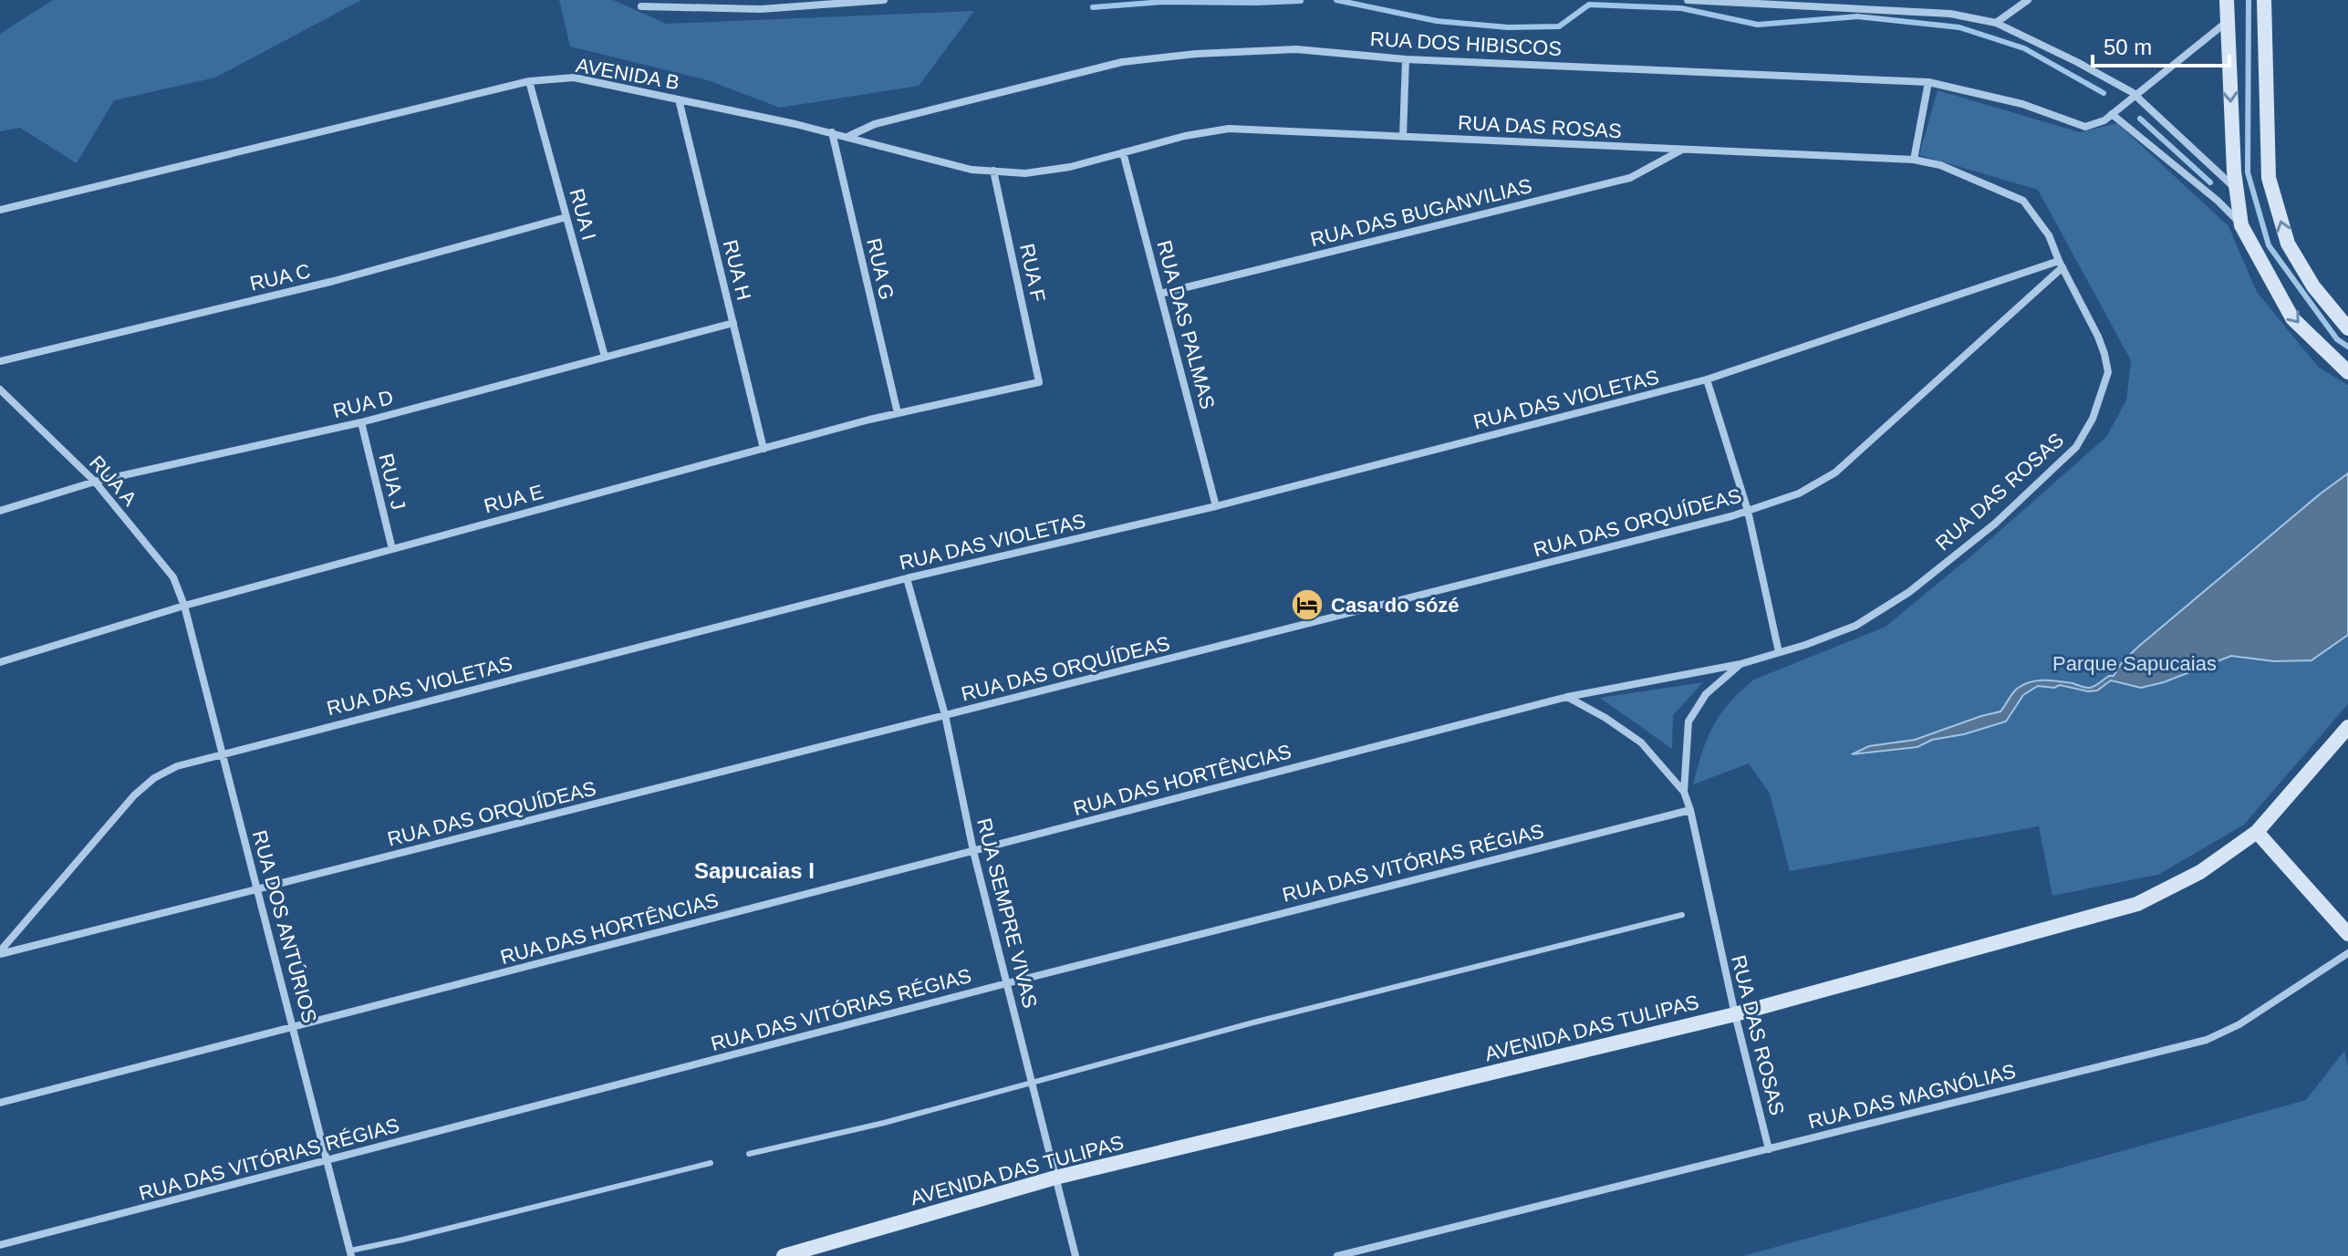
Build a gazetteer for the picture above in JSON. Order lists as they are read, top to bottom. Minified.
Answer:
{"streets":{"street":["RUA DOS HIBISCOS","AVENIDA B","RUA DAS ROSAS","RUA DAS BUGANVILIAS","RUA I","RUA G","RUA H","RUA F","RUA C","RUA DAS PALMAS","RUA DAS VIOLETAS","RUA D","RUA A","RUA J","RUA E","RUA DAS ORQUÍDEAS","RUA DAS HORTÊNCIAS","RUA DAS VITÓRIAS RÉGIAS","RUA SEMPRE VIVAS","RUA DOS ANTÚRIOS","AVENIDA DAS TULIPAS","RUA DAS MAGNÓLIAS"]},"crossings":[["RUA DOS HIBISCOS","AVENIDA B"],["AVENIDA B","RUA DAS ROSAS"],["AVENIDA B","RUA I"],["AVENIDA B","RUA G"],["AVENIDA B","RUA H"],["AVENIDA B","RUA F"],["AVENIDA B","RUA DAS PALMAS"],["RUA DAS ROSAS","RUA DAS BUGANVILIAS"],["RUA DAS ROSAS","RUA DAS PALMAS"],["RUA DAS ROSAS","RUA DAS VIOLETAS"],["RUA DAS ROSAS","RUA DAS ORQUÍDEAS"],["RUA DAS ROSAS","RUA DAS HORTÊNCIAS"],["RUA DAS ROSAS","RUA DAS VITÓRIAS RÉGIAS"],["RUA DAS ROSAS","AVENIDA DAS TULIPAS"],["RUA DAS ROSAS","RUA DAS MAGNÓLIAS"],["RUA DAS BUGANVILIAS","RUA DAS PALMAS"],["RUA I","RUA C"],["RUA I","RUA D"],["RUA G","RUA E"],["RUA H","RUA D"],["RUA H","RUA E"],["RUA F","RUA E"],["RUA DAS PALMAS","RUA DAS VIOLETAS"],["RUA DAS VIOLETAS","RUA DAS ORQUÍDEAS"],["RUA DAS VIOLETAS","RUA SEMPRE VIVAS"],["RUA DAS VIOLETAS","RUA DOS ANTÚRIOS"],["RUA D","RUA A"],["RUA D","RUA J"],["RUA A","RUA E"],["RUA A","RUA DOS ANTÚRIOS"],["RUA J","RUA E"],["RUA E","RUA DOS ANTÚRIOS"],["RUA DAS ORQUÍDEAS","RUA SEMPRE VIVAS"],["RUA DAS ORQUÍDEAS","RUA DOS ANTÚRIOS"],["RUA DAS HORTÊNCIAS","RUA SEMPRE VIVAS"],["RUA DAS HORTÊNCIAS","RUA DOS ANTÚRIOS"],["RUA DAS VITÓRIAS RÉGIAS","RUA SEMPRE VIVAS"],["RUA DAS VITÓRIAS RÉGIAS","RUA DOS ANTÚRIOS"],["RUA SEMPRE VIVAS","AVENIDA DAS TULIPAS"]],"districts":["Sapucaias I"],"parks":["Parque Sapucaias"],"places":{"hotel":["Casa do sózé"]},"scale_bar":"50 m"}
